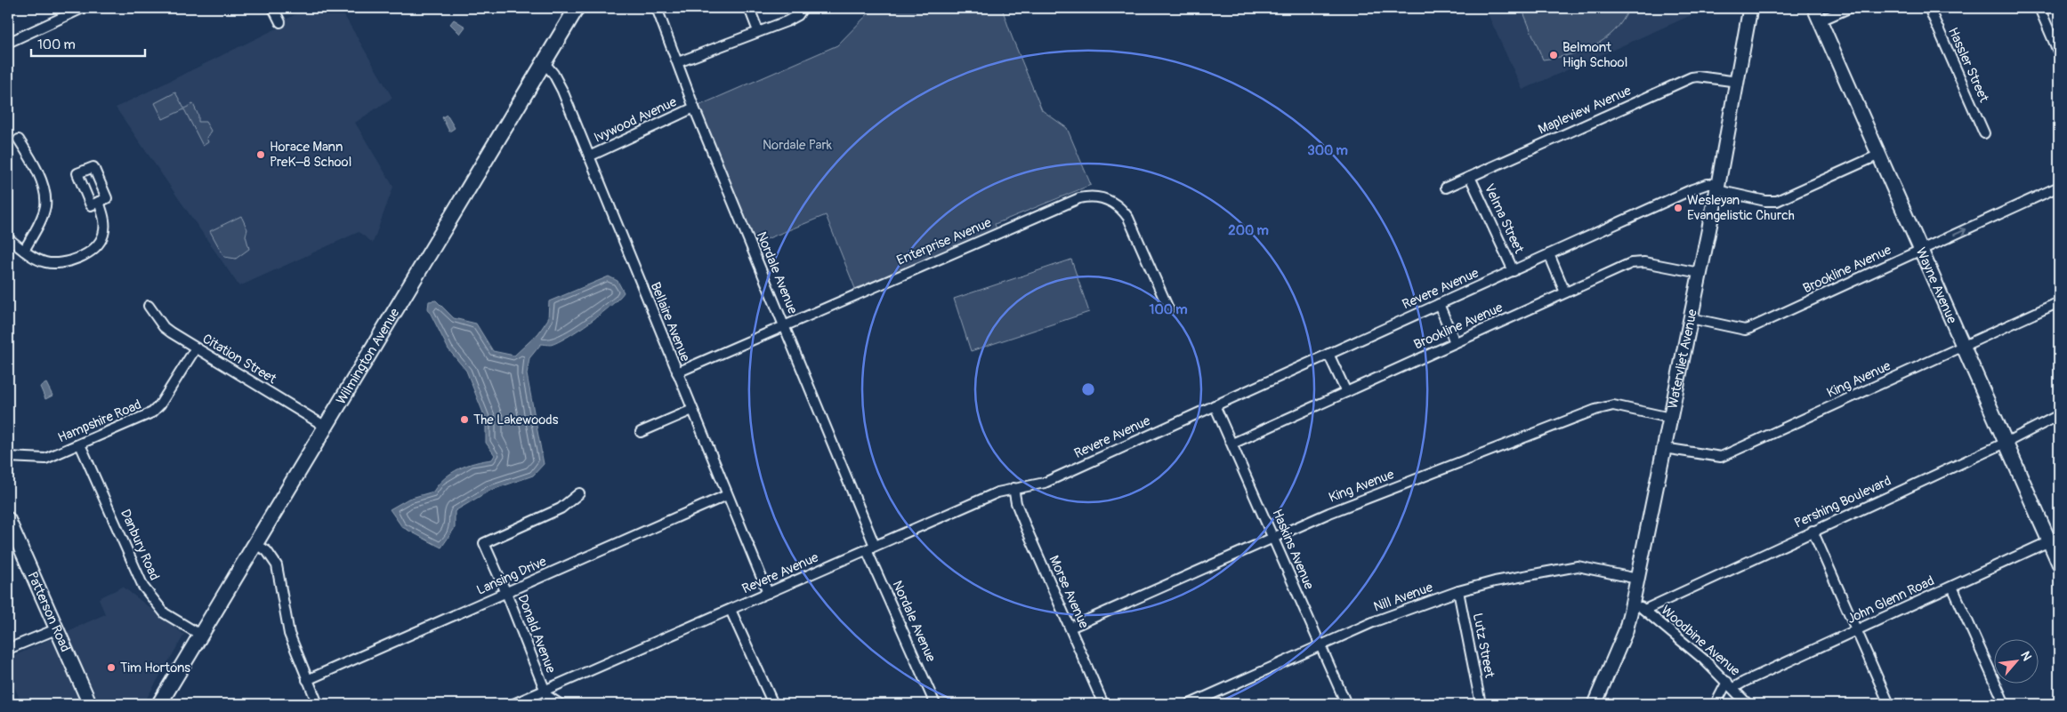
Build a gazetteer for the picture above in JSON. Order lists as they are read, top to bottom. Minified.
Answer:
{"streets":{"main road":["Wayne Avenue","Wilmington Avenue","Watervliet Avenue","Patterson Road"],"street":["Hassler Street","Mapleview Avenue","Ivywood Avenue","Velma Street","Enterprise Avenue","Brookline Avenue","Nordale Avenue","Revere Avenue","Bellaire Avenue","Citation Street","King Avenue","Hampshire Road","Pershing Boulevard","Danbury Road","Haskins Avenue","Lansing Drive","Morse Avenue","Nill Avenue","John Glenn Road","Donald Avenue","Woodbine Avenue","Lutz Street"]},"crossings":[["Mapleview Avenue","Velma Street"],["Mapleview Avenue","Watervliet Avenue"],["Ivywood Avenue","Nordale Avenue"],["Ivywood Avenue","Bellaire Avenue"],["Velma Street","Revere Avenue"],["Enterprise Avenue","Nordale Avenue"],["Enterprise Avenue","Bellaire Avenue"],["Brookline Avenue","Wayne Avenue"],["Brookline Avenue","Watervliet Avenue"],["Brookline Avenue","Haskins Avenue"],["Nordale Avenue","Revere Avenue"],["Wayne Avenue","Revere Avenue"],["Wayne Avenue","King Avenue"],["Wayne Avenue","Pershing Boulevard"],["Wayne Avenue","John Glenn Road"],["Revere Avenue","Bellaire Avenue"],["Revere Avenue","Watervliet Avenue"],["Revere Avenue","Haskins Avenue"],["Revere Avenue","Morse Avenue"],["Revere Avenue","Donald Avenue"],["Bellaire Avenue","Wilmington Avenue"],["Bellaire Avenue","Lansing Drive"],["Wilmington Avenue","Citation Street"],["Wilmington Avenue","Danbury Road"],["Citation Street","Hampshire Road"],["Watervliet Avenue","King Avenue"],["Watervliet Avenue","Nill Avenue"],["Watervliet Avenue","Woodbine Avenue"],["King Avenue","Haskins Avenue"],["King Avenue","Morse Avenue"],["Hampshire Road","Danbury Road"],["Pershing Boulevard","Woodbine Avenue"],["Haskins Avenue","Nill Avenue"],["Lansing Drive","Donald Avenue"],["Nill Avenue","Lutz Street"],["John Glenn Road","Woodbine Avenue"]],"parks":["Nordale Park"],"places":["Belmont High School","Horace Mann PreK–8 School","Wesleyan Evangelistic Church","The Lakewoods","Tim Hortons"],"scale_bar":"100 m","north":"top right","rings":["300 m","200 m","100 m"]}
